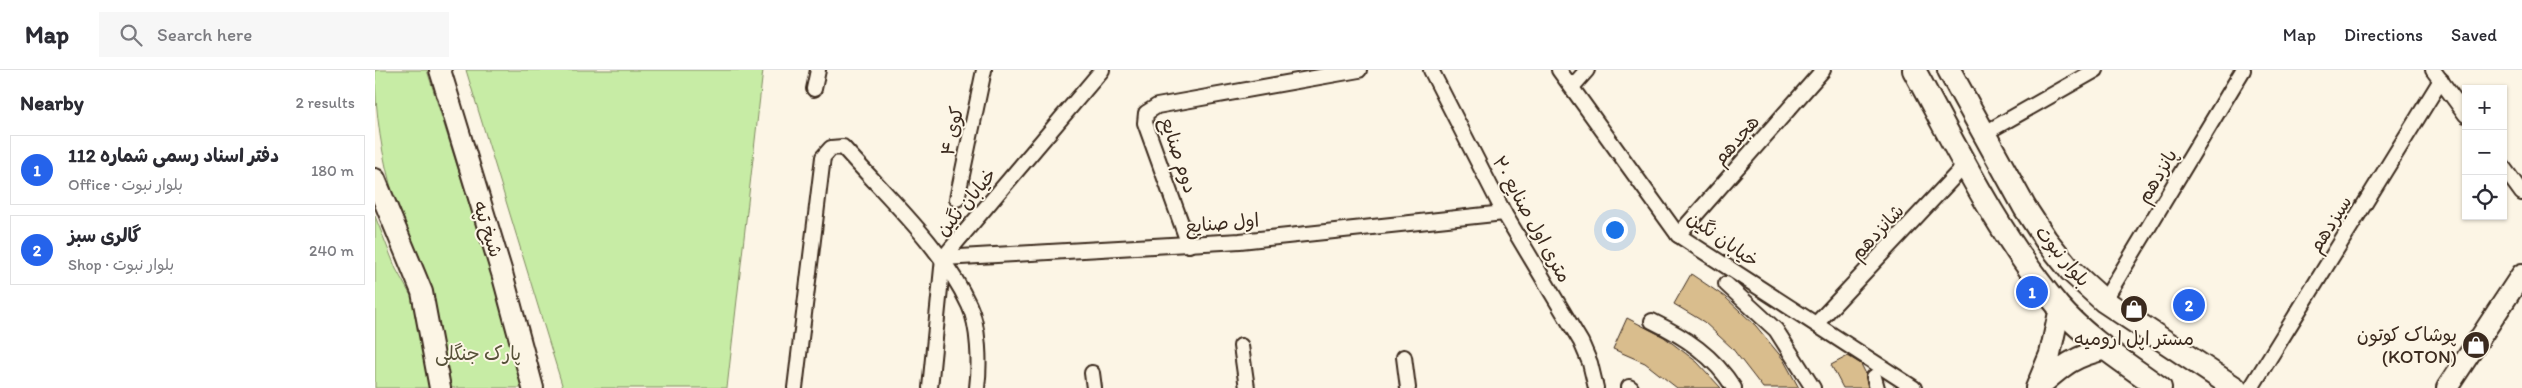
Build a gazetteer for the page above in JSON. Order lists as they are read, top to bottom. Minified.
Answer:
{"streets":{"main road":["بلوار نبوت"],"street":["کوی ۴","هجدهم","دوم صنایع","پانزدهم","خیابان نگین","۲۰ متری اول صنایع","اول صنایع","سیزدهم","شیخ تپه","شانزدهم"]},"crossings":[["هجدهم","خیابان نگین"],["دوم صنایع","اول صنایع"],["پانزدهم","بلوار نبوت"],["خیابان نگین","اول صنایع"],["خیابان نگین","شانزدهم"],["۲۰ متری اول صنایع","اول صنایع"],["شانزدهم","بلوار نبوت"]],"parks":["پارک جنگلی"],"places":{"shop":["مستر اپل ارومیه","پوشاک کوتون (KOTON)"]},"page":{"header":"Map","search":"Search here","nav":["Map","Directions","Saved"],"heading":["Nearby","2 results"],"map_buttons":["+","−"],"list":[{"mark":"1","name":"دفتر اسناد رسمی شماره 112","note":"Office · بلوار نبوت","value":"180 m"},{"mark":"2","name":"گالری سبز","note":"Shop · بلوار نبوت","value":"240 m"}],"pins":["1","2"]}}
